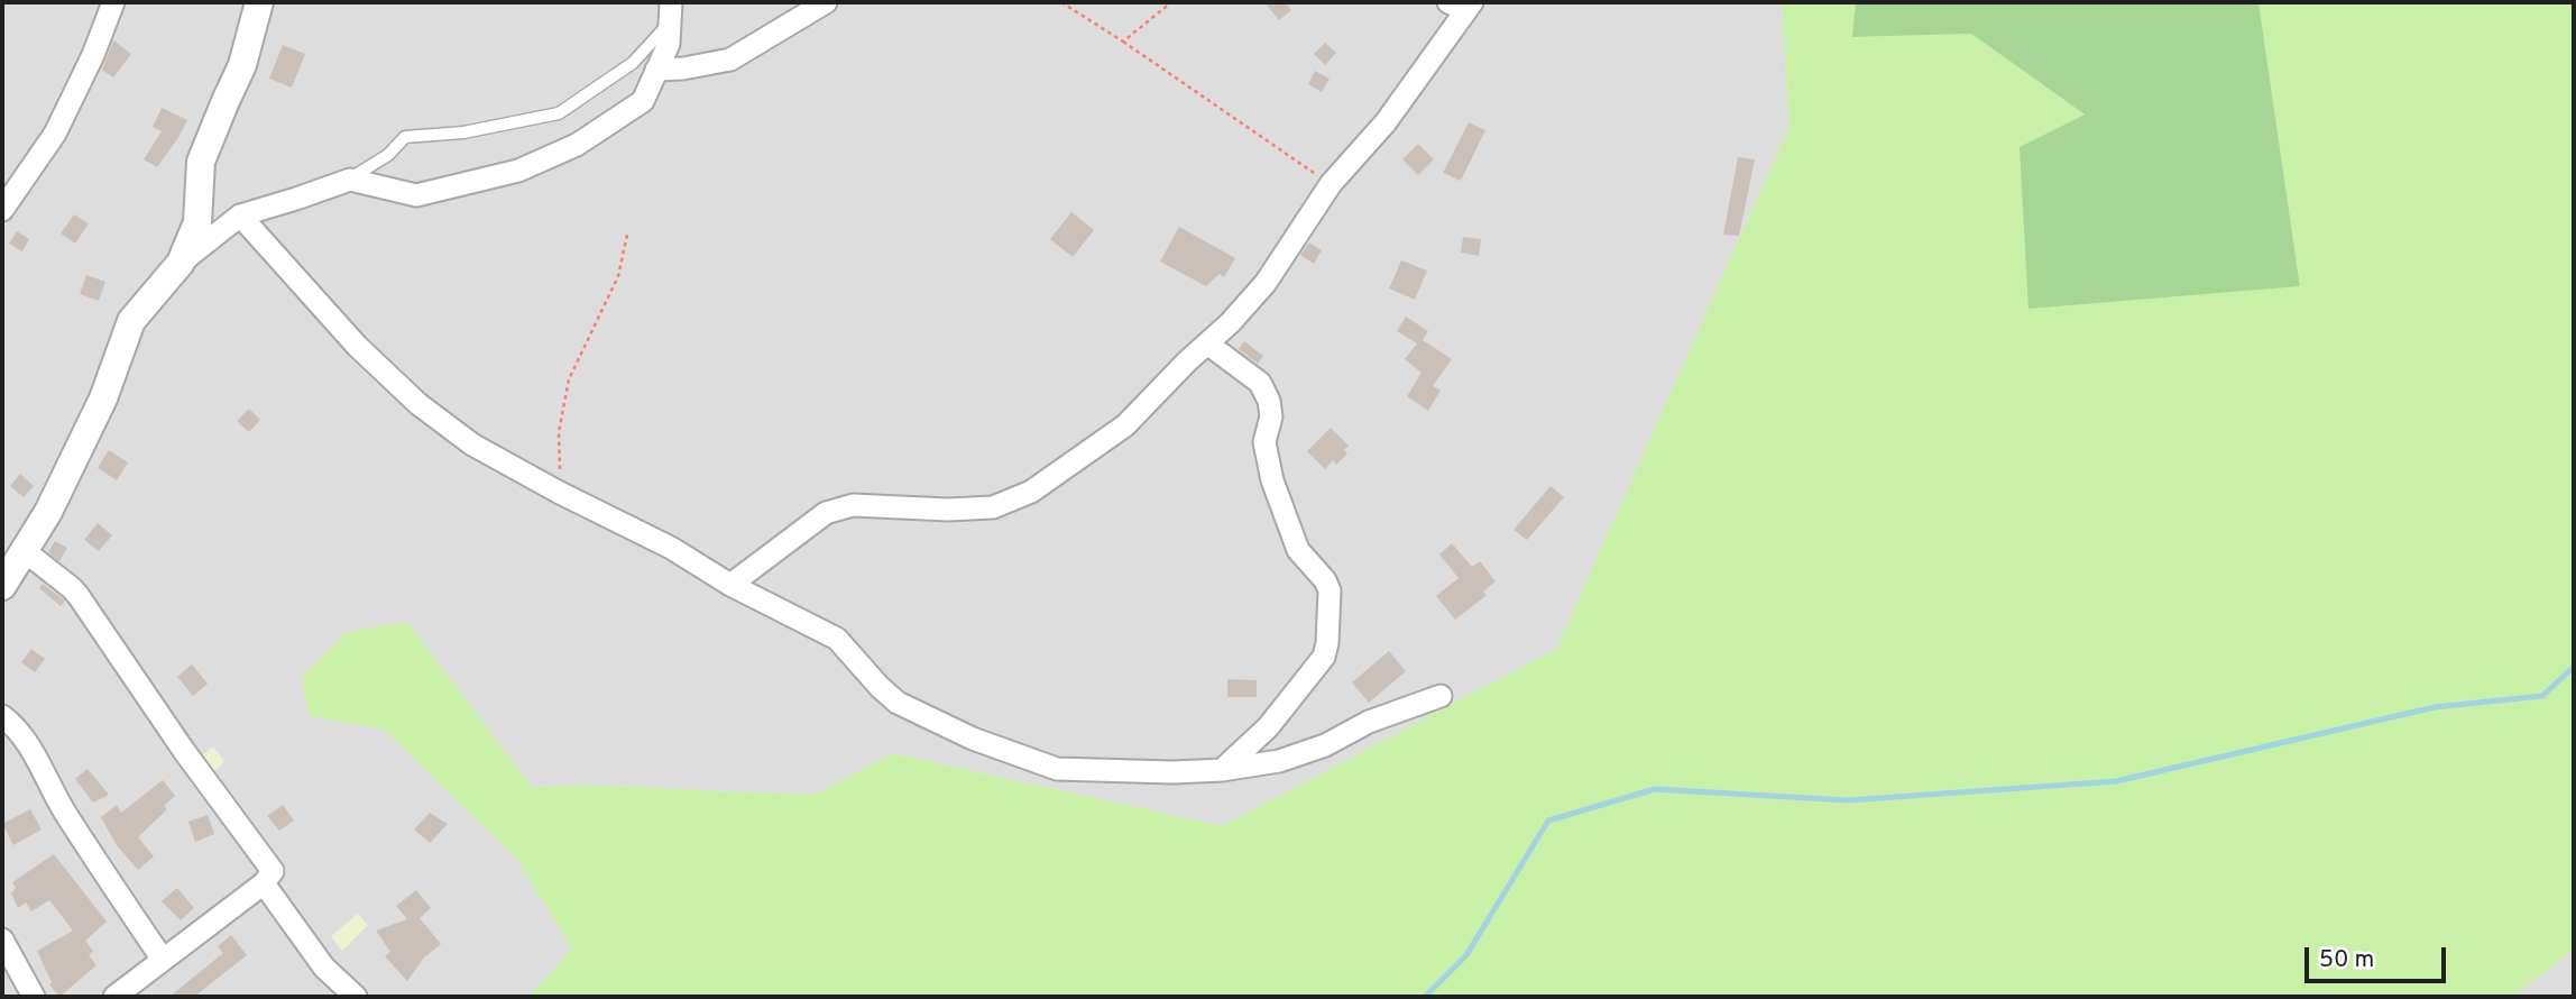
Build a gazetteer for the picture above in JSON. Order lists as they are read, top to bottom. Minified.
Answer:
{"scale_bar":"50 m"}
